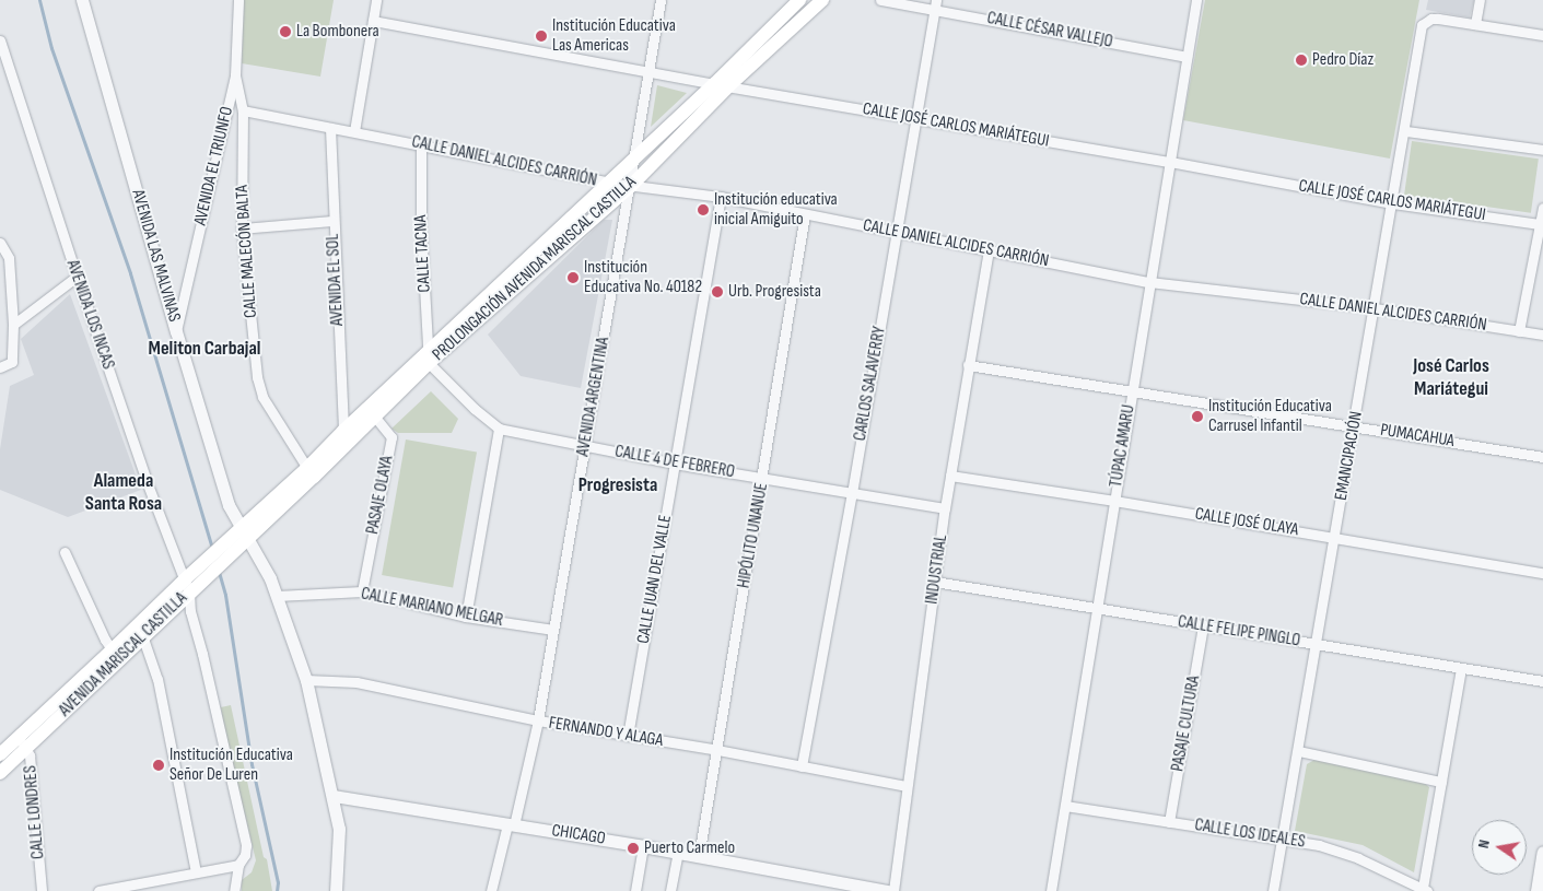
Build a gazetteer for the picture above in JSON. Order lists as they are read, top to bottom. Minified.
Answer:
{"streets":{"main road":["PROLONGACIÓN AVENIDA MARISCAL CASTILLA","AVENIDA MARISCAL CASTILLA"],"street":["CALLE CÉSAR VALLEJO","CALLE JOSÉ CARLOS MARIÁTEGUI","CALLE DANIEL ALCIDES CARRIÓN","AVENIDA EL TRIUNFO","CALLE MALECÓN BALTA","CALLE TACNA","AVENIDA LAS MALVINAS","AVENIDA EL SOL","AVENIDA LOS INCAS","CARLOS SALAVERRY","AVENIDA ARGENTINA","PUMACAHUA","TÚPAC AMARU","EMANCIPACIÓN","CALLE 4 DE FEBRERO","PASAJE OLAYA","CALLE JOSÉ OLAYA","HIPÓLITO UNANUE","INDUSTRIAL","CALLE JUAN DEL VALLE","CALLE MARIANO MELGAR","CALLE FELIPE PINGLO","PASAJE CULTURA","FERNANDO Y ALAGA","CALLE LONDRES","CALLE LOS IDEALES","CHICAGO"]},"crossings":[["CALLE CÉSAR VALLEJO","CARLOS SALAVERRY"],["CALLE CÉSAR VALLEJO","TÚPAC AMARU"],["CALLE JOSÉ CARLOS MARIÁTEGUI","PROLONGACIÓN AVENIDA MARISCAL CASTILLA"],["CALLE JOSÉ CARLOS MARIÁTEGUI","CARLOS SALAVERRY"],["CALLE JOSÉ CARLOS MARIÁTEGUI","AVENIDA ARGENTINA"],["CALLE JOSÉ CARLOS MARIÁTEGUI","TÚPAC AMARU"],["CALLE JOSÉ CARLOS MARIÁTEGUI","EMANCIPACIÓN"],["CALLE DANIEL ALCIDES CARRIÓN","CALLE MALECÓN BALTA"],["CALLE DANIEL ALCIDES CARRIÓN","CALLE TACNA"],["CALLE DANIEL ALCIDES CARRIÓN","PROLONGACIÓN AVENIDA MARISCAL CASTILLA"],["CALLE DANIEL ALCIDES CARRIÓN","AVENIDA EL SOL"],["CALLE DANIEL ALCIDES CARRIÓN","CARLOS SALAVERRY"],["CALLE DANIEL ALCIDES CARRIÓN","AVENIDA ARGENTINA"],["CALLE DANIEL ALCIDES CARRIÓN","TÚPAC AMARU"],["CALLE DANIEL ALCIDES CARRIÓN","EMANCIPACIÓN"],["CALLE DANIEL ALCIDES CARRIÓN","HIPÓLITO UNANUE"],["CALLE DANIEL ALCIDES CARRIÓN","INDUSTRIAL"],["CALLE DANIEL ALCIDES CARRIÓN","CALLE JUAN DEL VALLE"],["AVENIDA EL TRIUNFO","CALLE MALECÓN BALTA"],["AVENIDA EL TRIUNFO","AVENIDA LAS MALVINAS"],["CALLE MALECÓN BALTA","PROLONGACIÓN AVENIDA MARISCAL CASTILLA"],["CALLE TACNA","PROLONGACIÓN AVENIDA MARISCAL CASTILLA"],["CALLE TACNA","CALLE 4 DE FEBRERO"],["AVENIDA LAS MALVINAS","PROLONGACIÓN AVENIDA MARISCAL CASTILLA"],["AVENIDA LAS MALVINAS","CALLE MARIANO MELGAR"],["AVENIDA LAS MALVINAS","AVENIDA MARISCAL CASTILLA"],["AVENIDA LAS MALVINAS","FERNANDO Y ALAGA"],["AVENIDA LAS MALVINAS","CHICAGO"],["PROLONGACIÓN AVENIDA MARISCAL CASTILLA","AVENIDA EL SOL"],["PROLONGACIÓN AVENIDA MARISCAL CASTILLA","AVENIDA ARGENTINA"],["PROLONGACIÓN AVENIDA MARISCAL CASTILLA","CALLE 4 DE FEBRERO"],["PROLONGACIÓN AVENIDA MARISCAL CASTILLA","PASAJE OLAYA"],["PROLONGACIÓN AVENIDA MARISCAL CASTILLA","AVENIDA MARISCAL CASTILLA"],["AVENIDA LOS INCAS","AVENIDA MARISCAL CASTILLA"],["CARLOS SALAVERRY","CALLE 4 DE FEBRERO"],["CARLOS SALAVERRY","FERNANDO Y ALAGA"],["AVENIDA ARGENTINA","CALLE 4 DE FEBRERO"],["AVENIDA ARGENTINA","CALLE MARIANO MELGAR"],["AVENIDA ARGENTINA","FERNANDO Y ALAGA"],["AVENIDA ARGENTINA","CHICAGO"],["PUMACAHUA","TÚPAC AMARU"],["PUMACAHUA","EMANCIPACIÓN"],["PUMACAHUA","INDUSTRIAL"],["TÚPAC AMARU","CALLE JOSÉ OLAYA"],["TÚPAC AMARU","CALLE FELIPE PINGLO"],["TÚPAC AMARU","CALLE LOS IDEALES"],["EMANCIPACIÓN","CALLE JOSÉ OLAYA"],["EMANCIPACIÓN","CALLE FELIPE PINGLO"],["EMANCIPACIÓN","CALLE LOS IDEALES"],["CALLE 4 DE FEBRERO","HIPÓLITO UNANUE"],["CALLE 4 DE FEBRERO","INDUSTRIAL"],["CALLE 4 DE FEBRERO","CALLE JUAN DEL VALLE"],["PASAJE OLAYA","CALLE MARIANO MELGAR"],["CALLE JOSÉ OLAYA","INDUSTRIAL"],["HIPÓLITO UNANUE","FERNANDO Y ALAGA"],["HIPÓLITO UNANUE","CHICAGO"],["INDUSTRIAL","CALLE FELIPE PINGLO"],["INDUSTRIAL","FERNANDO Y ALAGA"],["CALLE JUAN DEL VALLE","FERNANDO Y ALAGA"],["CALLE FELIPE PINGLO","PASAJE CULTURA"],["AVENIDA MARISCAL CASTILLA","CALLE LONDRES"],["PASAJE CULTURA","CALLE LOS IDEALES"]],"districts":["Meliton Carbajal","José Carlos Mariátegui","Alameda Santa Rosa","Progresista"],"places":["La Bombonera","Institución Educativa Las Americas","Pedro Díaz","Institución educativa inicial Amiguito","Institución Educativa No. 40182","Urb. Progresista","Institución Educativa Carrusel Infantil","Institución Educativa Señor De Luren","Puerto Carmelo"],"north":"left"}
